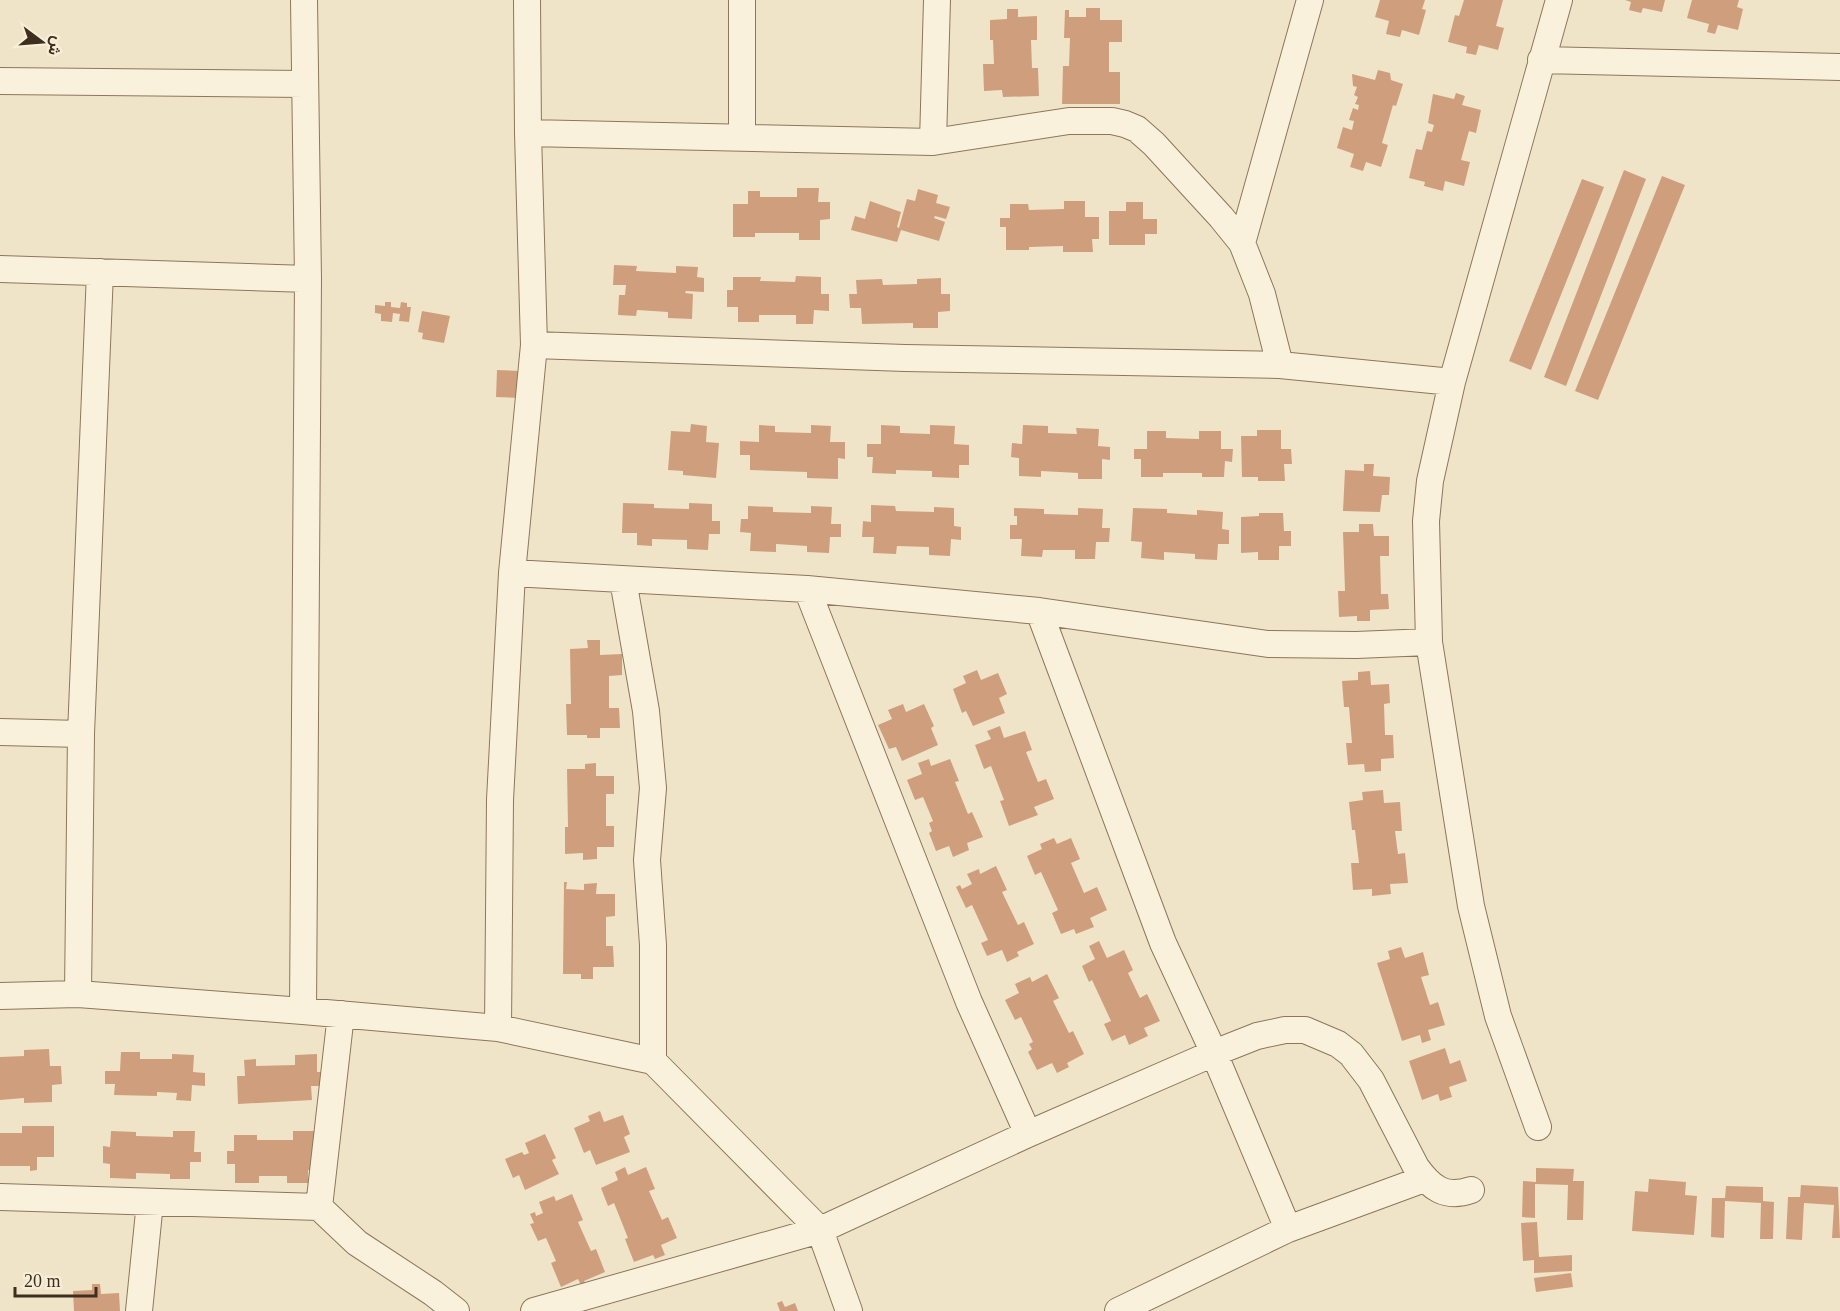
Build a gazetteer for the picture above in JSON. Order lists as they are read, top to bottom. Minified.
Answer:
{"scale_bar":"20 m","north":"right"}
